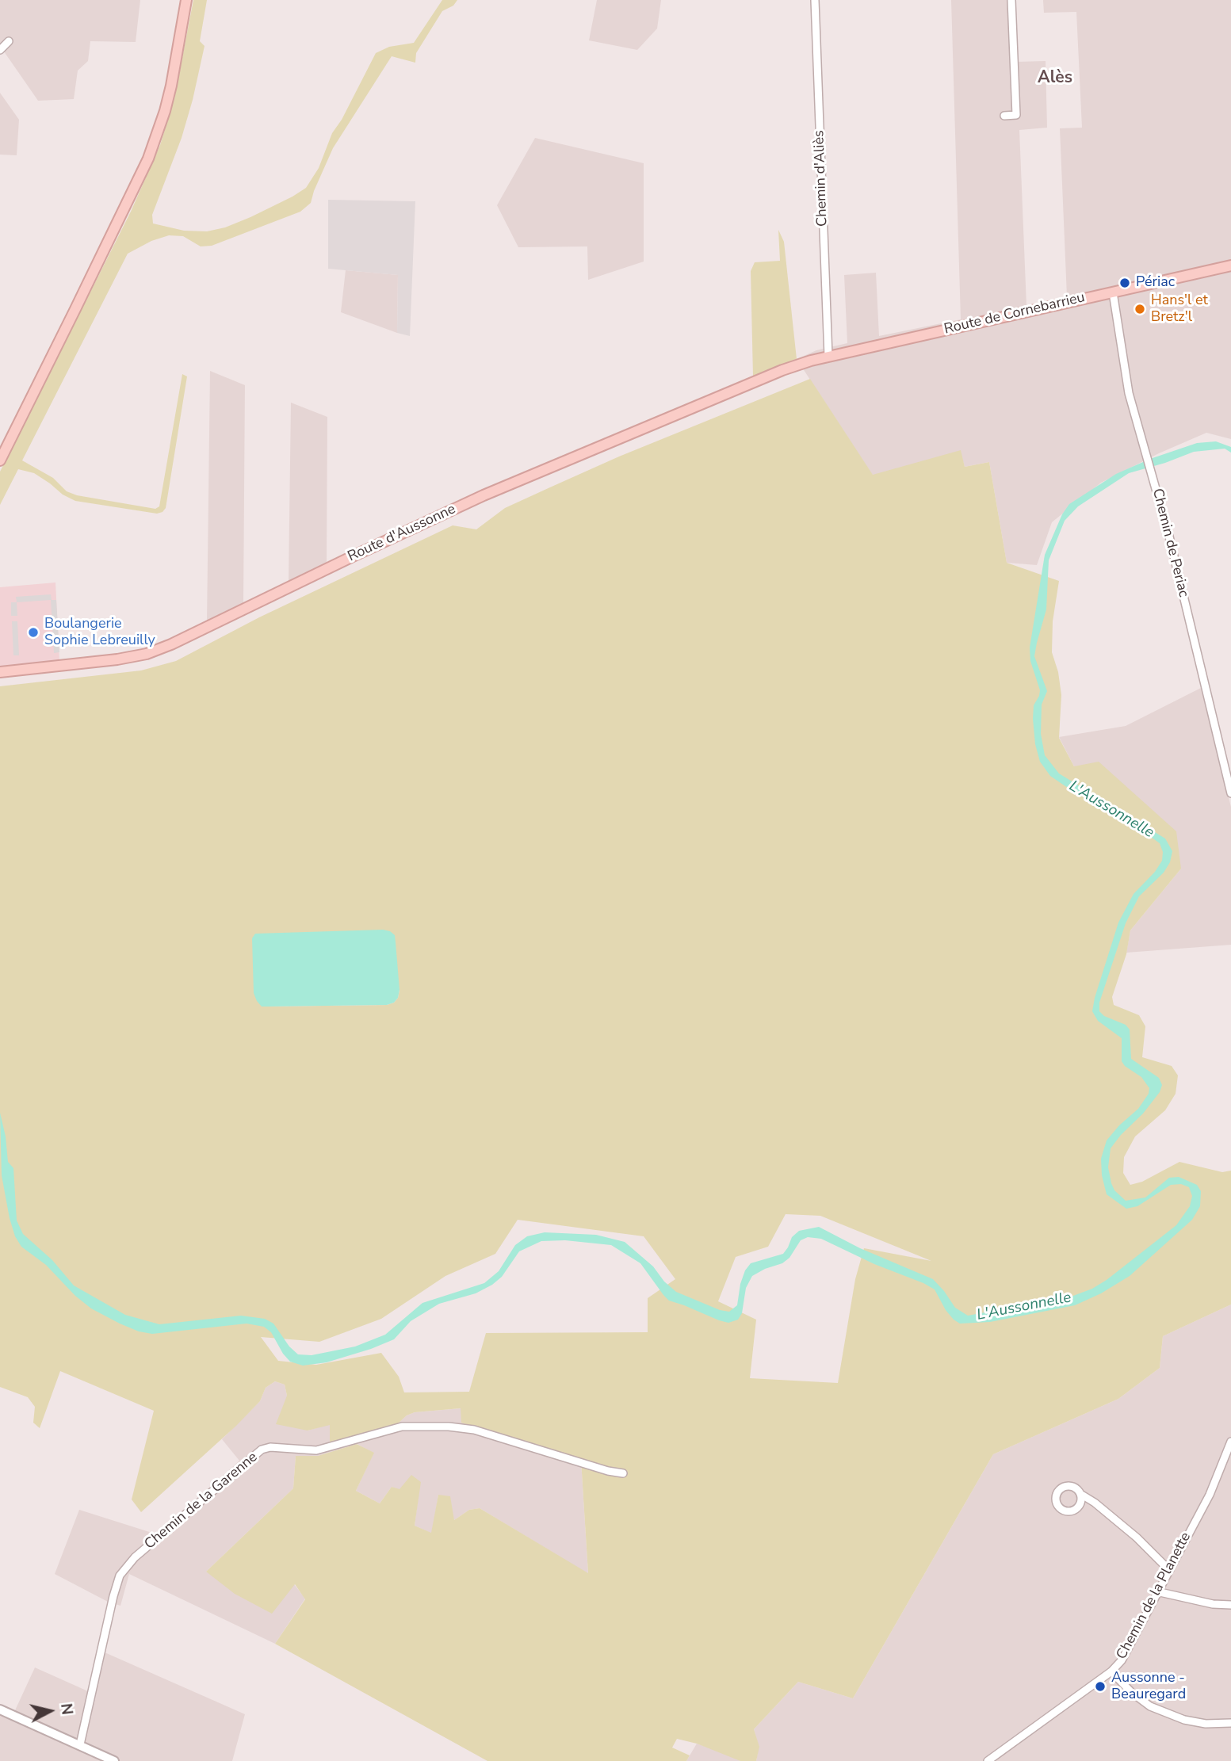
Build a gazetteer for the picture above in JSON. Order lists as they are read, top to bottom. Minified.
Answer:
{"streets":{"main road":["Route de Cornebarrieu","Route d'Aussonne"],"street":["Chemin d'Aliès","Chemin de Periac","Chemin de la Garenne","Chemin de la Planette"]},"crossings":[["Chemin d'Aliès","Route de Cornebarrieu"],["Route de Cornebarrieu","Route d'Aussonne"],["Route de Cornebarrieu","Chemin de Periac"]],"districts":["Alès"],"water":["L'Aussonnelle"],"places":["Périac","Hans'l et Bretz'l","Boulangerie Sophie Lebreuilly","Aussonne - Beauregard"],"north":"right"}
